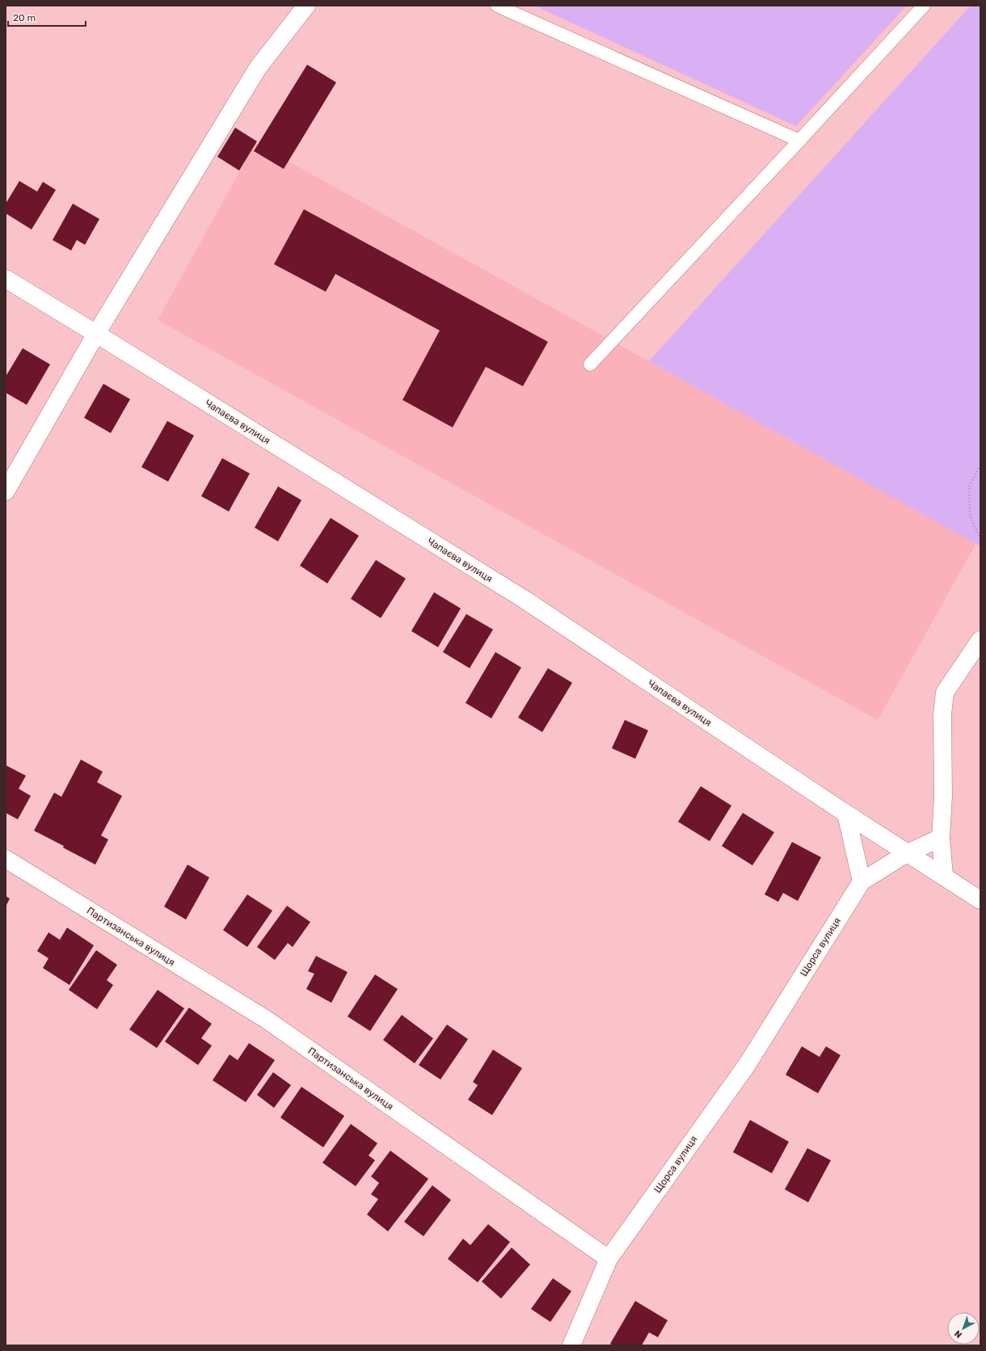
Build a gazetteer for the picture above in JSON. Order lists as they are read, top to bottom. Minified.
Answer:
{"streets":{"street":["Чапаєва вулиця","Партизанська вулиця","Щорса вулиця"]},"crossings":[["Чапаєва вулиця","Щорса вулиця"],["Партизанська вулиця","Щорса вулиця"]],"scale_bar":"20 m","north":"bottom left"}
